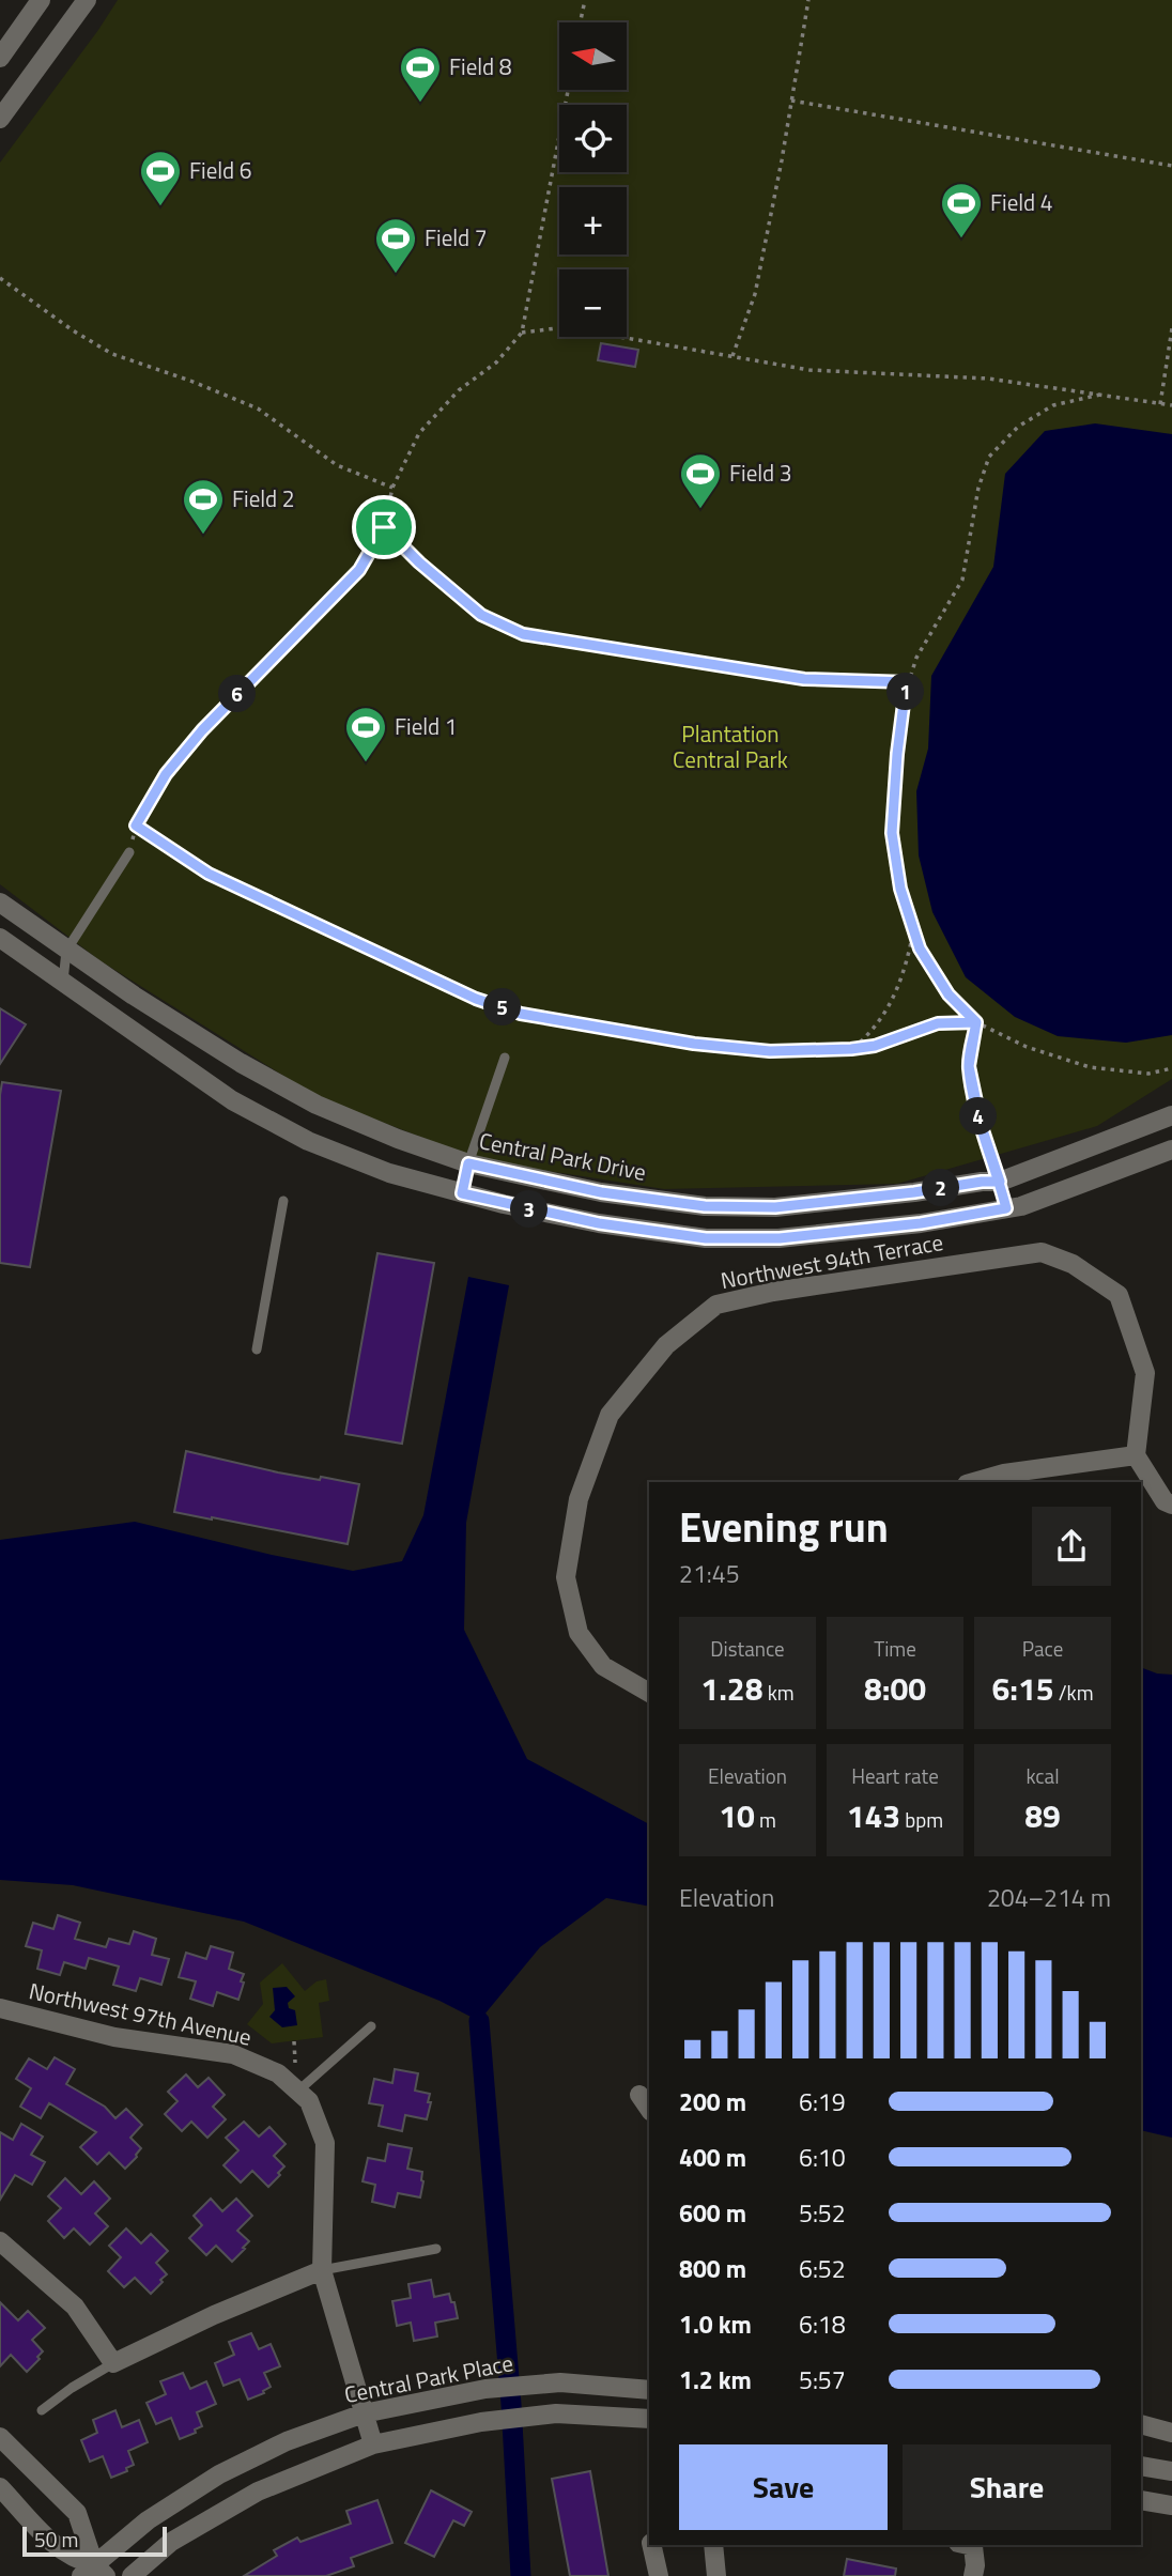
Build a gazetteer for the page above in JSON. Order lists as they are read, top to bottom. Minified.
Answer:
{"streets":{"street":["Central Park Drive","Northwest 94th Terrace","Northwest 97th Avenue","Central Park Place"]},"crossings":[["Northwest 97th Avenue","Central Park Place"]],"parks":["Plantation Central Park"],"places":{"sports":["Field 8","Field 6","Field 4","Field 7","Field 3","Field 2","Field 1"]},"scale_bar":"50 m","north":"left","page":{"map_buttons":["+","−"],"pins":["1","6","5","4","2","3"],"heading":["Evening run","21:45"],"stats":[["Distance","1.28 km"],["Time","8:00"],["Pace","6:15 /km"],["Elevation","10 m"],["Heart rate","143 bpm"],["kcal","89"]],"chart":["Elevation","204–214 m"],"list":[{"name":"200 m","note":"6:19"},{"name":"400 m","note":"6:10"},{"name":"600 m","note":"5:52"},{"name":"800 m","note":"6:52"},{"name":"1.0 km","note":"6:18"},{"name":"1.2 km","note":"5:57"}],"buttons":["Save","Share"],"scale":"50 m"}}
